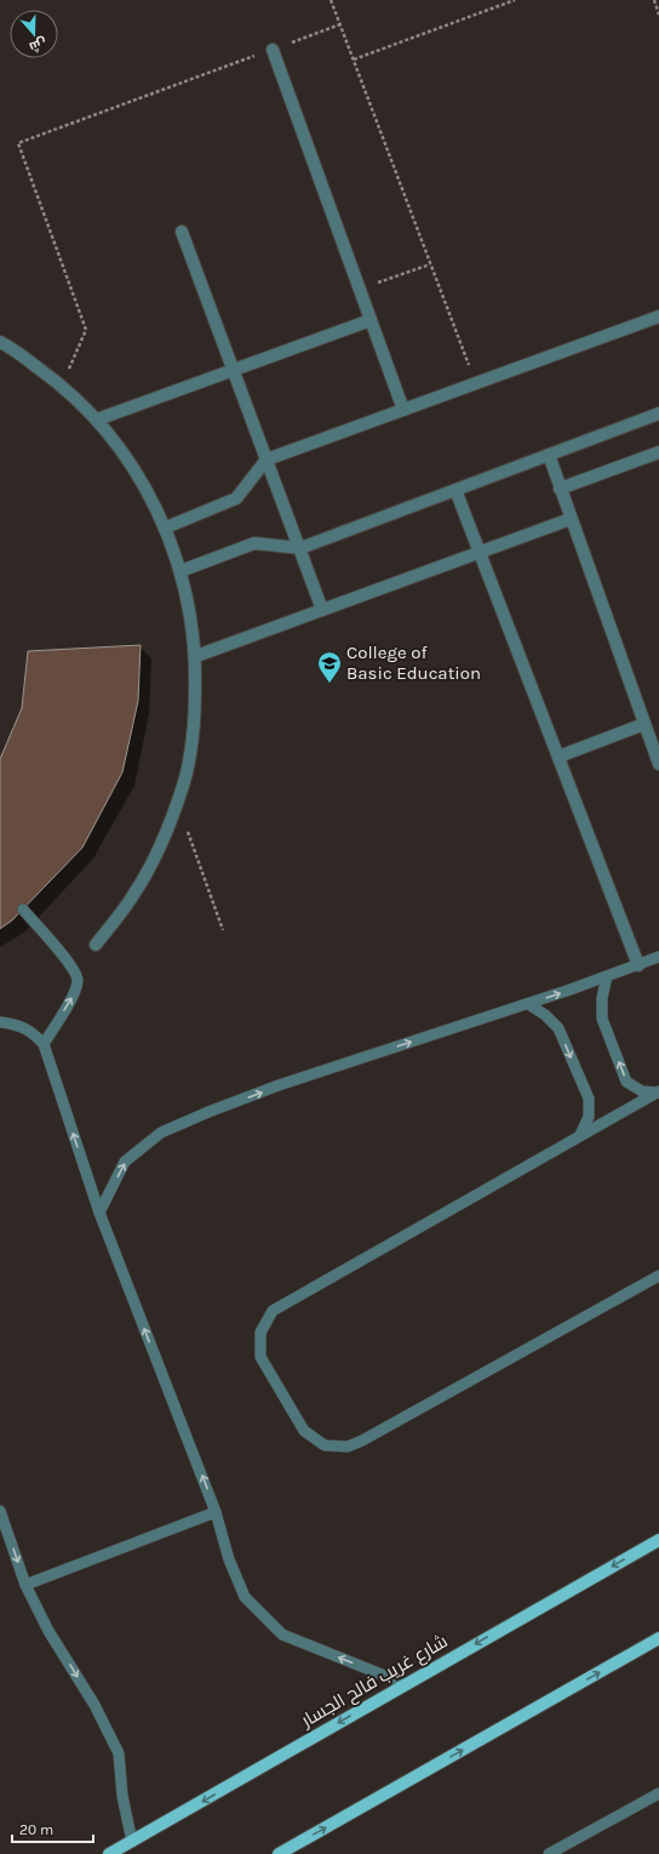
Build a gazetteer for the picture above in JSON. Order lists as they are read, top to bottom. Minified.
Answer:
{"streets":{"main road":["شارع غريب فالح الجسار"]},"places":{"school or university":["College of Basic Education"]},"scale_bar":"20 m","north":"bottom"}
